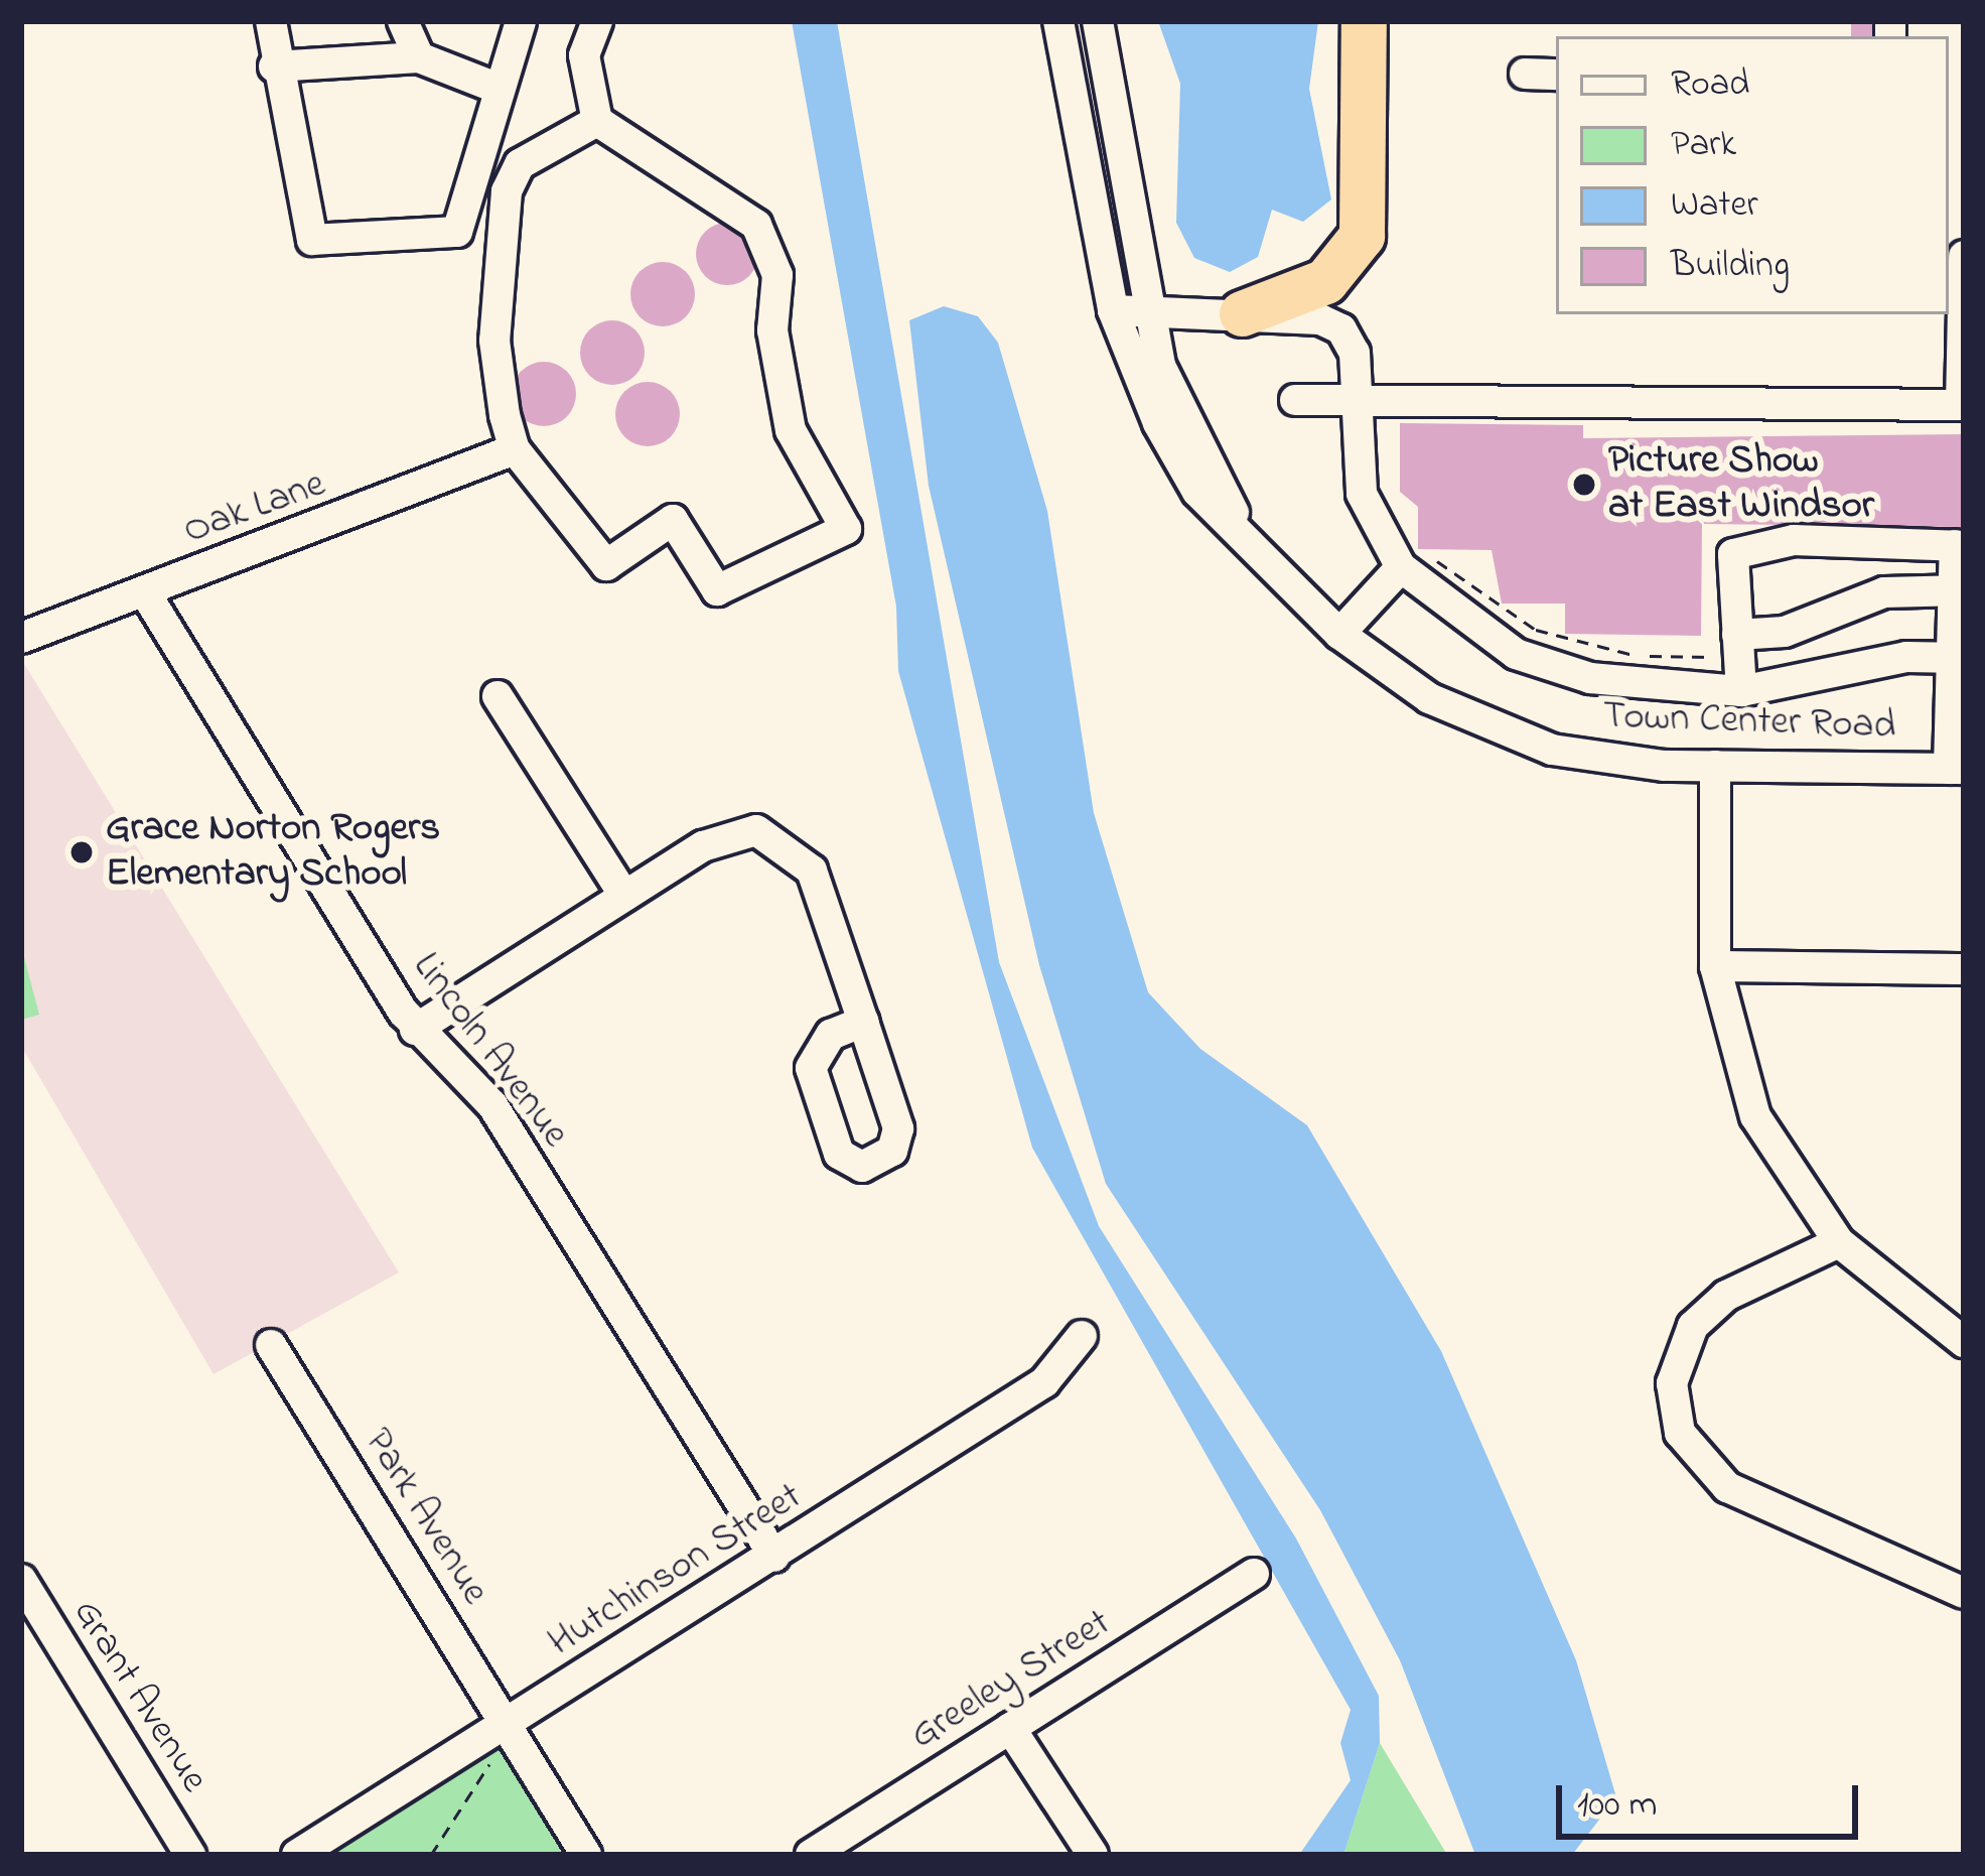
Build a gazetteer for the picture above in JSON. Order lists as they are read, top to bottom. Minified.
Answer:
{"streets":{"street":["Oak Lane","Town Center Road","Lincoln Avenue","Park Avenue","Hutchinson Street","Greeley Street","Grant Avenue"]},"crossings":[["Oak Lane","Lincoln Avenue"],["Lincoln Avenue","Hutchinson Street"],["Park Avenue","Hutchinson Street"]],"places":["Picture Show at East Windsor","Grace Norton Rogers Elementary School"],"legend":["Road","Park","Water","Building"],"scale_bar":"100 m"}
